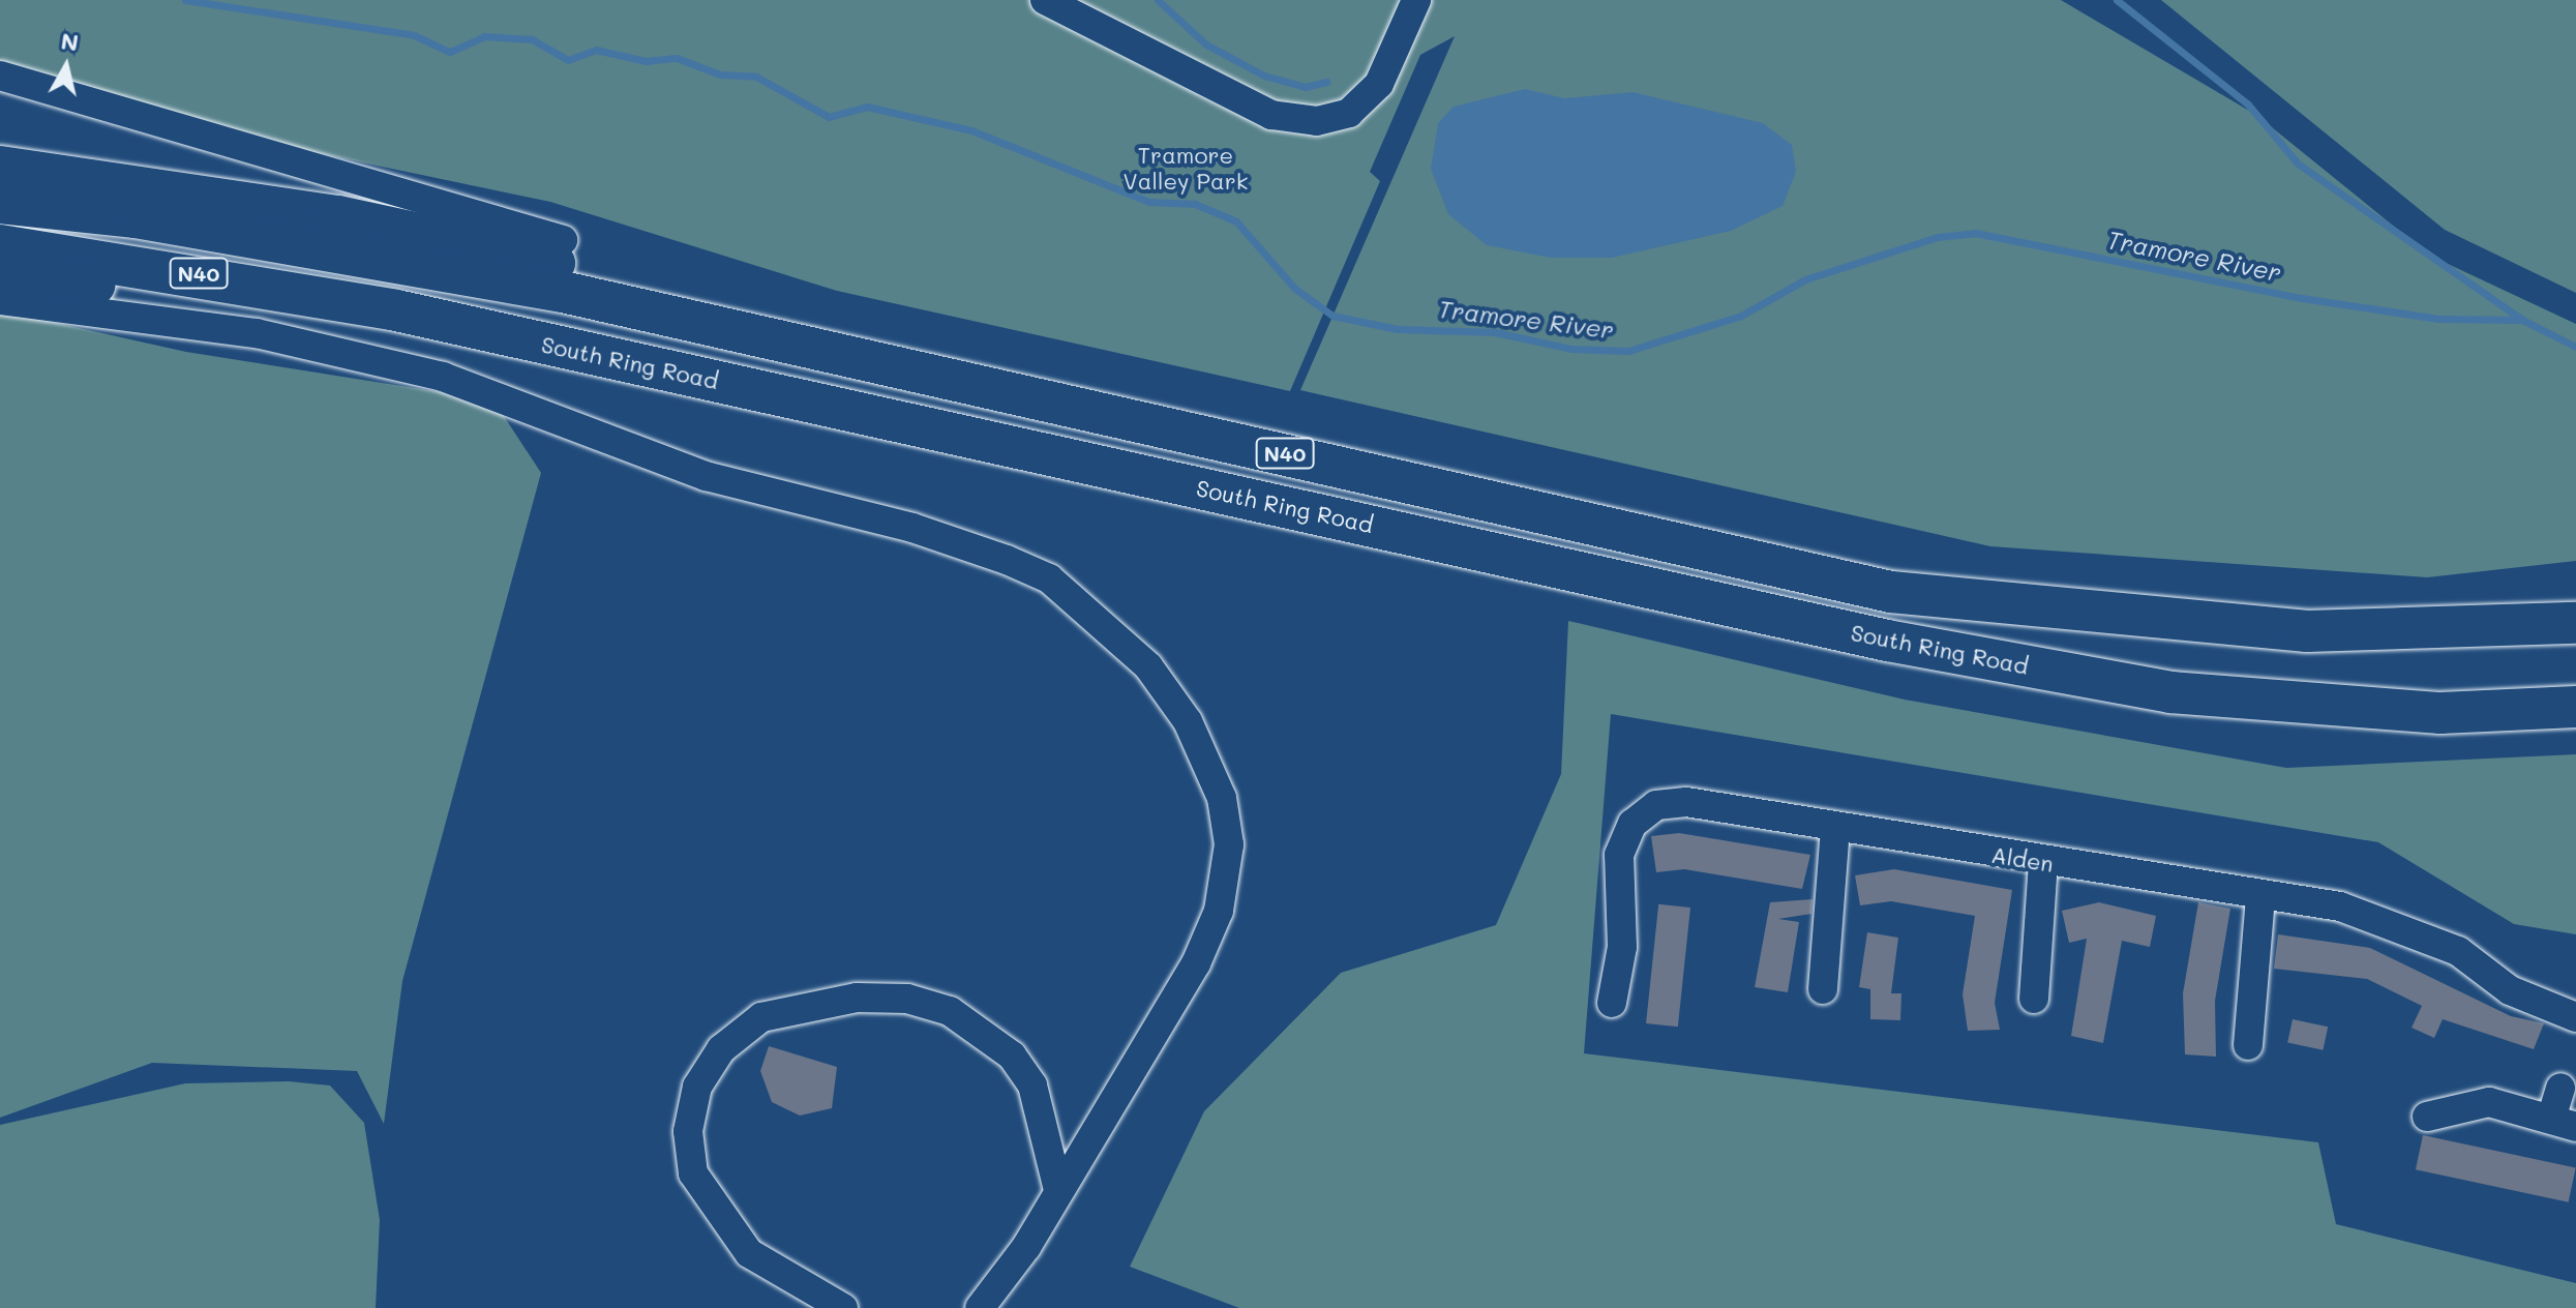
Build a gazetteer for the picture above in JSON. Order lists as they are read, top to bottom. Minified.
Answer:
{"streets":{"highway":["N40","South Ring Road"],"street":["Alden"]},"water":["Tramore River"],"parks":["Tramore Valley Park"],"north":"top"}
